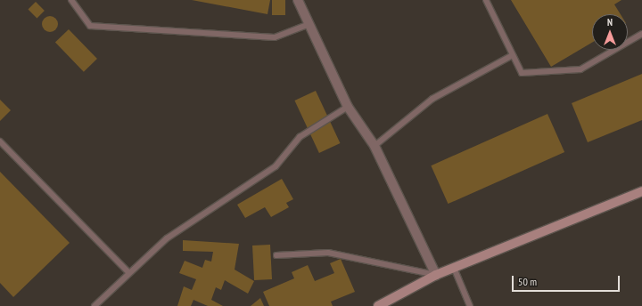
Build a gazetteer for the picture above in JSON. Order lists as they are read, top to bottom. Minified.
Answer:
{"scale_bar":"50 m","north":"top"}
